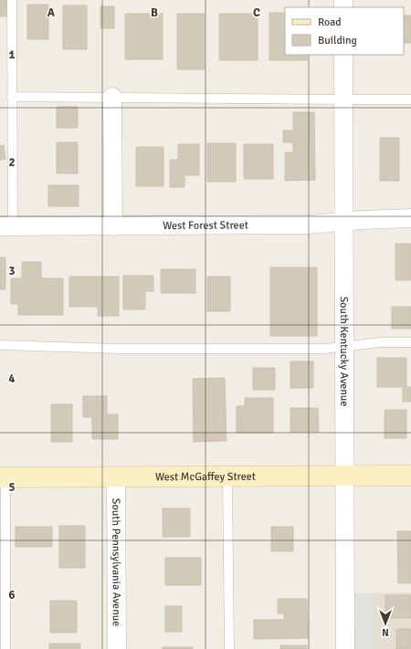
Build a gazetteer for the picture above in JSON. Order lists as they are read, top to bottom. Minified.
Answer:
{"streets":{"main road":["West McGaffey Street"],"street":["West Forest Street","South Kentucky Avenue","South Pennsylvania Avenue"]},"crossings":[["West Forest Street","South Kentucky Avenue"],["South Kentucky Avenue","West McGaffey Street"],["West McGaffey Street","South Pennsylvania Avenue"]],"legend":["Road","Building"],"north":"bottom","grid":{"columns":["A","B","C"],"rows":["1","2","3","4","5","6"]}}
